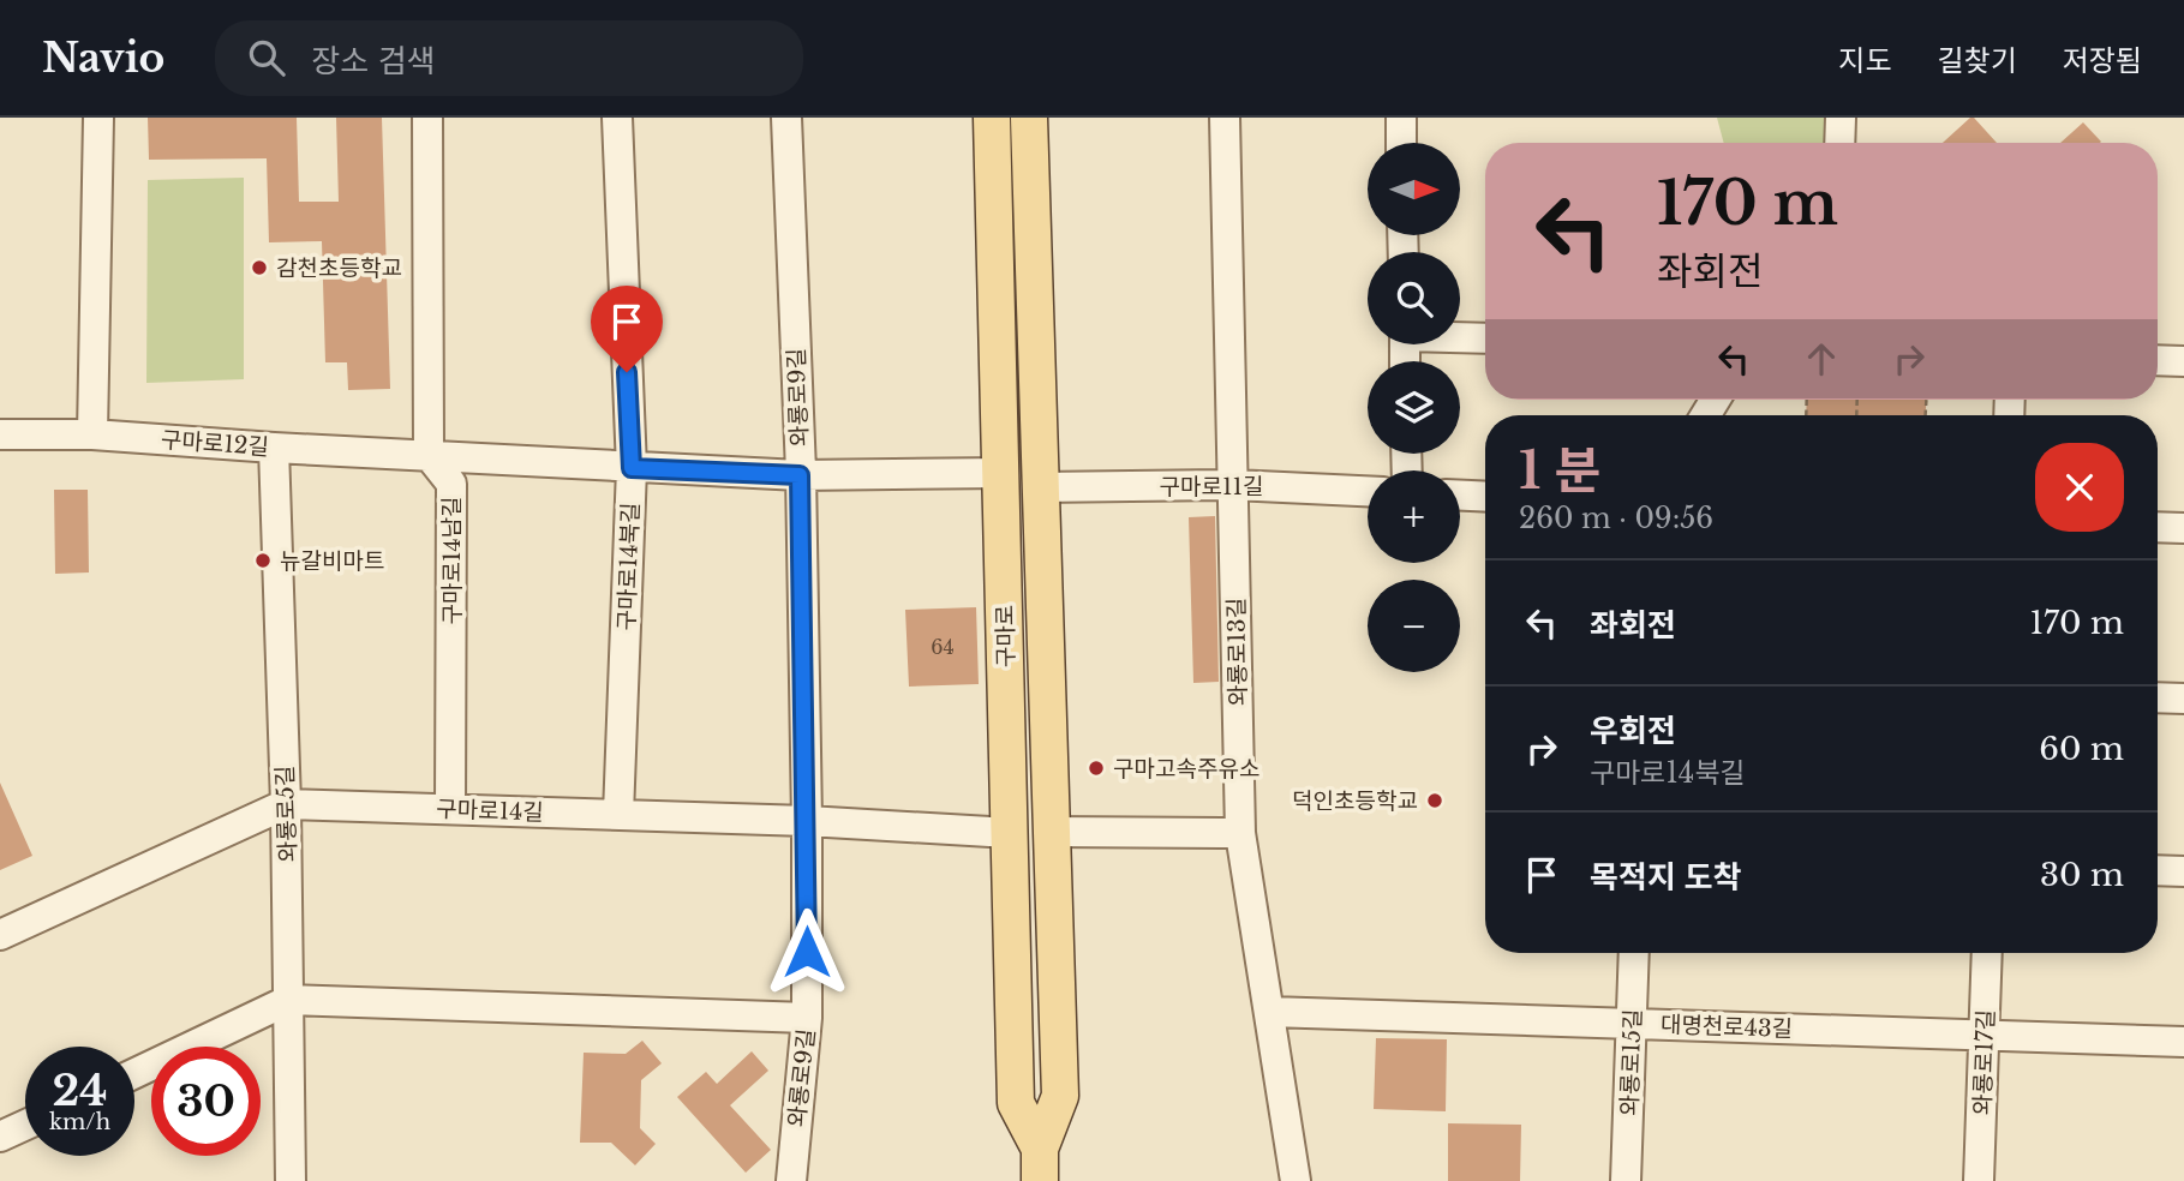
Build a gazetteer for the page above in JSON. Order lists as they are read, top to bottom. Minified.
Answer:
{"streets":{"main road":["구마로"],"street":["와룡로9길","구마로12길","구마로11길","구마로14남길","구마로14북길","와룡로13길","구마로14길","와룡로5길","대명천로43길","와룡로15길","와룡로17길"]},"crossings":[["와룡로9길","구마로12길"],["와룡로9길","구마로14길"],["구마로12길","구마로14남길"],["구마로12길","구마로14북길"],["구마로12길","구마로"],["구마로12길","와룡로5길"],["구마로11길","구마로"],["구마로11길","와룡로13길"],["구마로14남길","구마로14길"],["구마로14북길","구마로14길"],["구마로","구마로14길"],["와룡로13길","대명천로43길"],["구마로14길","와룡로5길"],["대명천로43길","와룡로15길"],["대명천로43길","와룡로17길"]],"places":["감천초등학교","뉴갈비마트","구마고속주유소","덕인초등학교"],"house_numbers":["64"],"north":"right","page":{"header":"Navio","search":"장소 검색","nav":["지도","길찾기","저장됨"],"map_buttons":["+","−"],"turn":["170 m","좌회전"],"heading":["1 분","260 m · 09:56"],"list":[{"name":"좌회전","value":"170 m"},{"name":"우회전","note":"구마로14북길","value":"60 m"},{"name":"목적지 도착","value":"30 m"}],"speed":"24 km/h","limit":"30"}}
